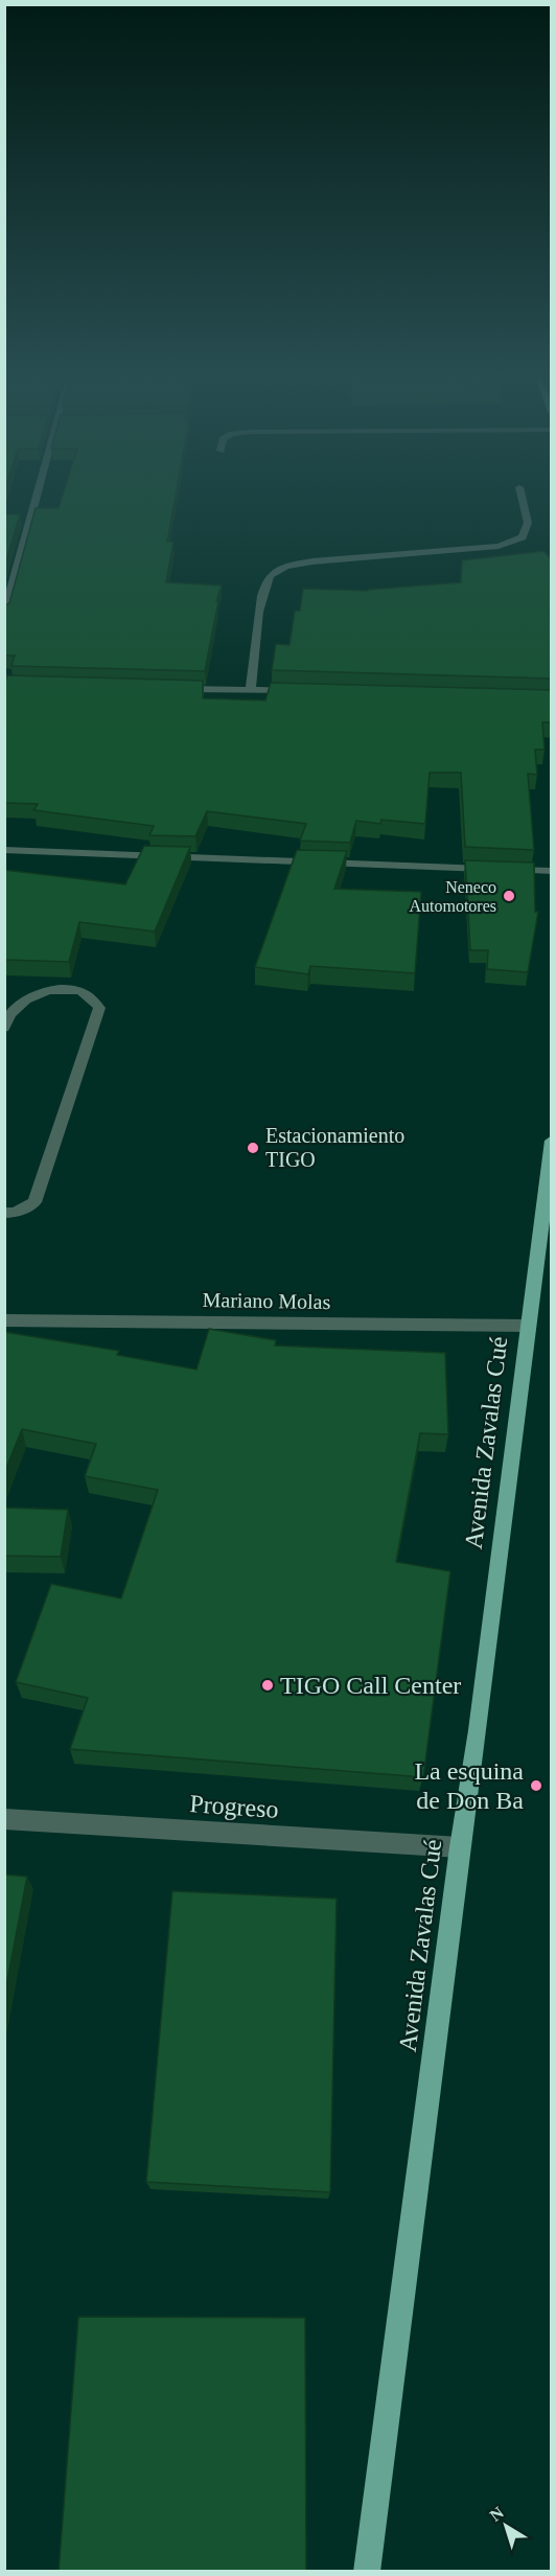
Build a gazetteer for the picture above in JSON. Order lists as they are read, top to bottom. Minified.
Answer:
{"streets":{"main road":["Avenida Zavalas Cué"],"street":["Mariano Molas","Progreso"]},"crossings":[["Mariano Molas","Avenida Zavalas Cué"],["Avenida Zavalas Cué","Progreso"]],"places":["Neneco Automotores","Estacionamiento TIGO","TIGO Call Center","La esquina de Don Ba"],"north":"top left"}
